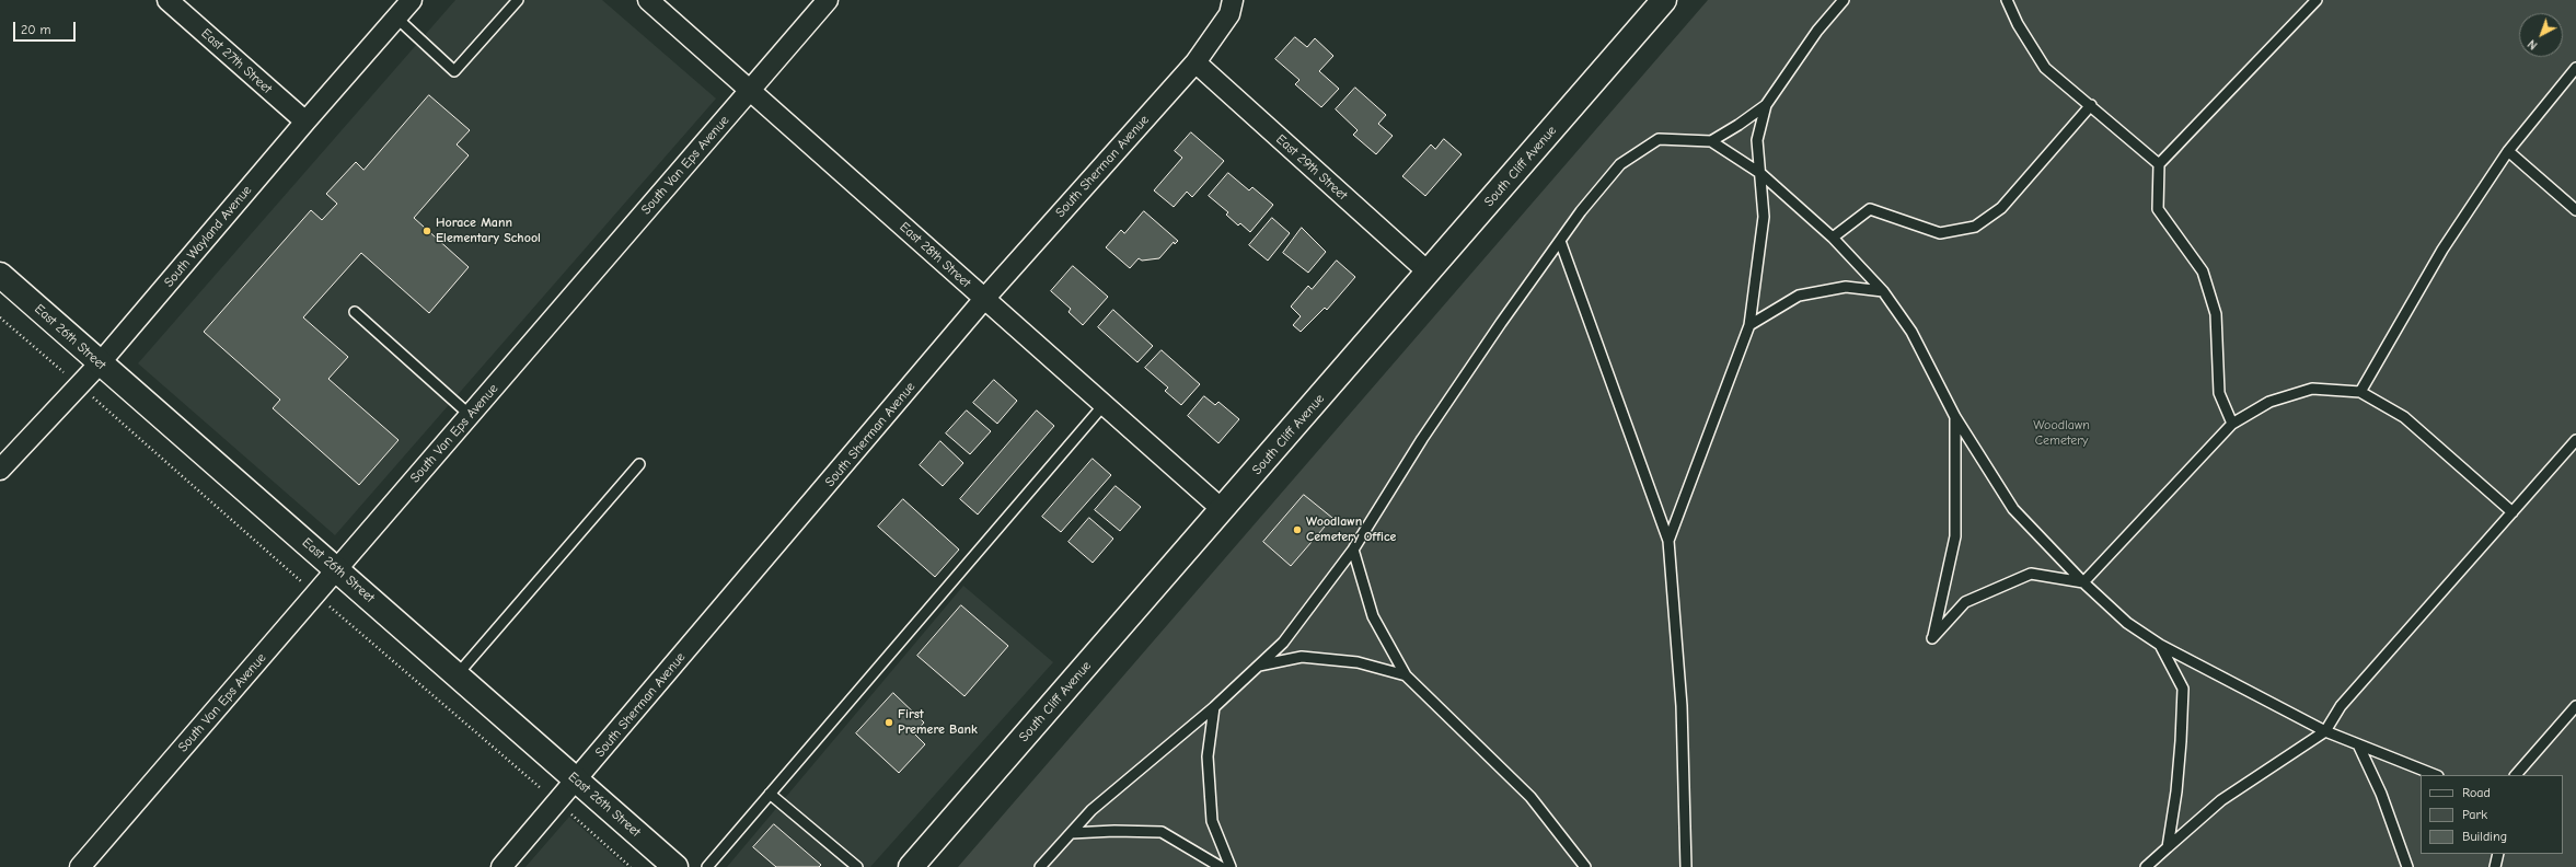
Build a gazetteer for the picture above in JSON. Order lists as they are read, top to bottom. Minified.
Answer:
{"streets":{"main road":["South Cliff Avenue","East 26th Street"],"street":["East 27th Street","South Van Eps Avenue","South Sherman Avenue","East 29th Street","South Wayland Avenue","East 28th Street"]},"crossings":[["East 27th Street","South Wayland Avenue"],["South Van Eps Avenue","East 28th Street"],["South Van Eps Avenue","East 26th Street"],["South Sherman Avenue","East 29th Street"],["South Sherman Avenue","East 28th Street"],["South Sherman Avenue","East 26th Street"],["South Cliff Avenue","East 29th Street"],["South Cliff Avenue","East 28th Street"],["South Wayland Avenue","East 26th Street"]],"parks":["Woodlawn Cemetery"],"places":["Horace Mann Elementary School","Woodlawn Cemetery Office","First Premere Bank"],"legend":["Road","Park","Building"],"scale_bar":"20 m","north":"bottom left"}
